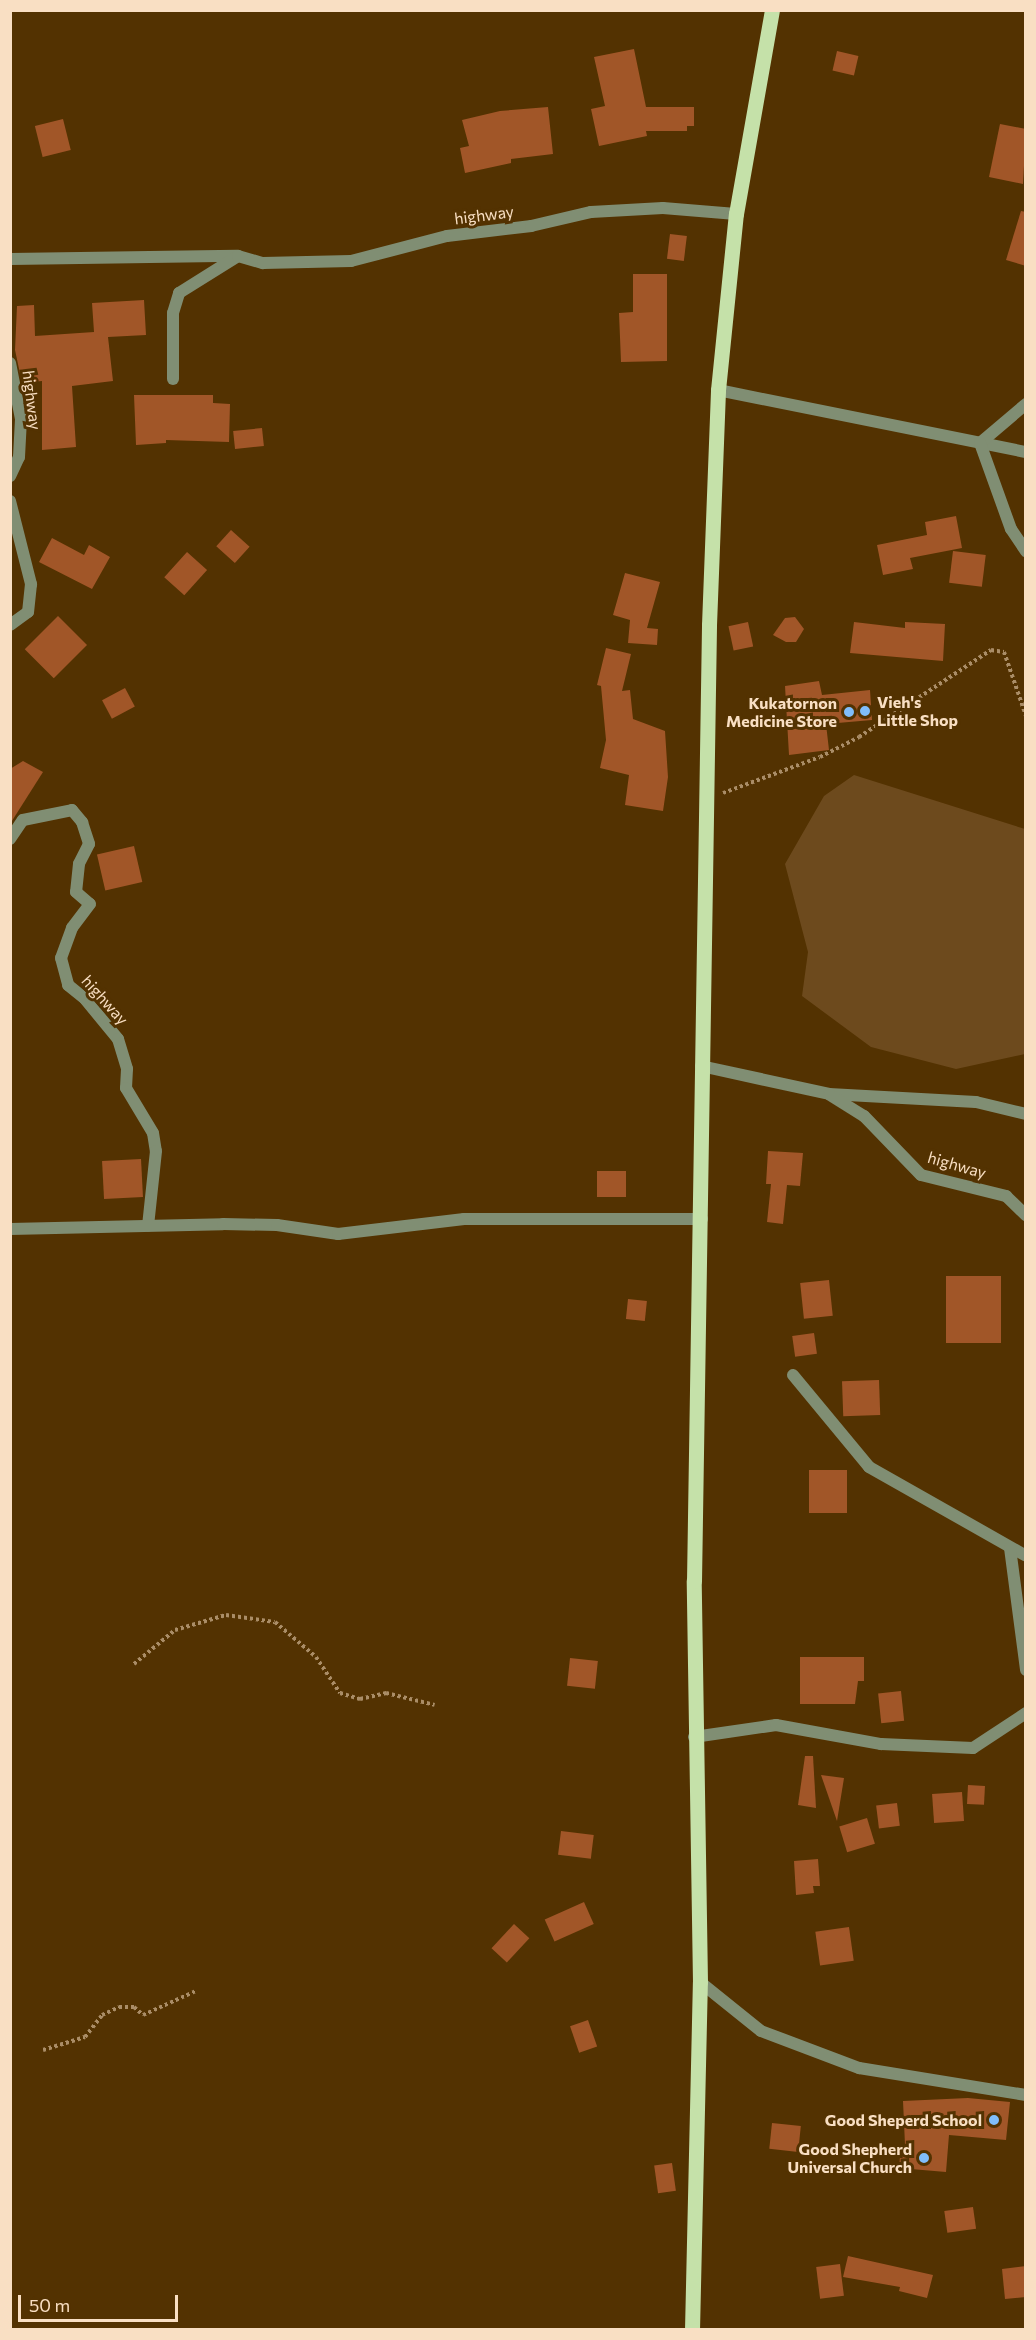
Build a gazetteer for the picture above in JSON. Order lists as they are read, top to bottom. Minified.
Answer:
{"streets":{"street":["highway"]},"places":["Vieh's Little Shop","Kukatornon Medicine Store","Good Sheperd School","Good Shepherd Universal Church"],"scale_bar":"50 m"}
